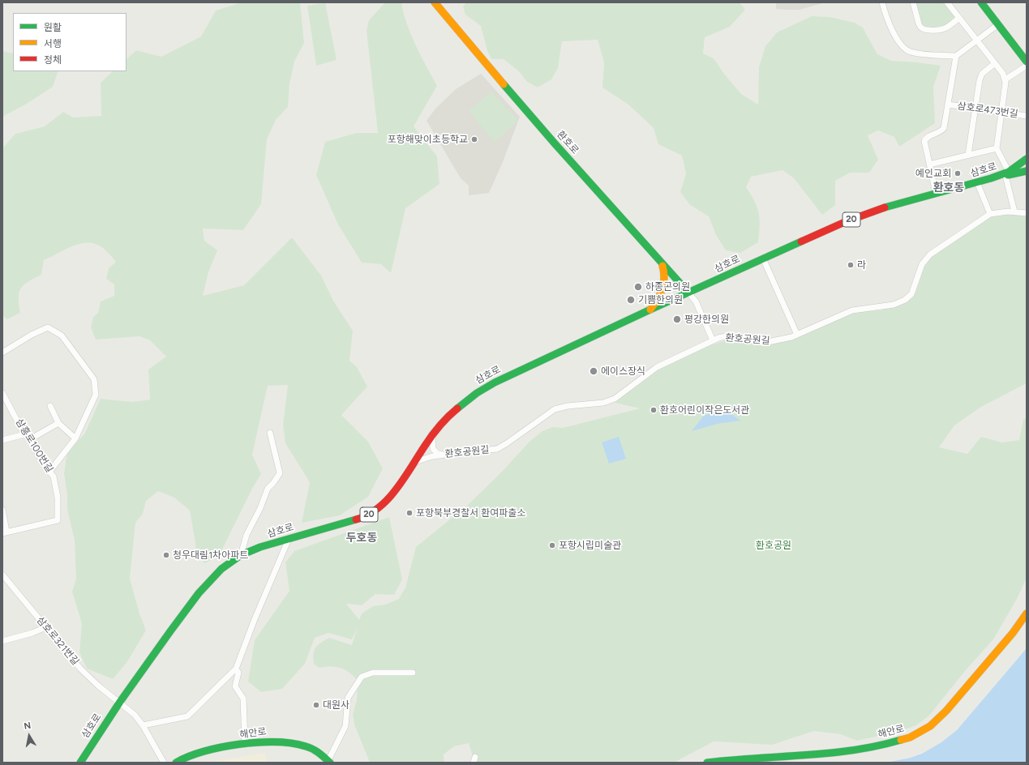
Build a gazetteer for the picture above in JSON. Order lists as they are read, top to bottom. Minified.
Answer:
{"streets":{"main road":["환호로","삼호로","20","해안로"],"street":["삼호로473번길","환호공원길","삼흥로100번길","삼호로321번길"]},"crossings":[["환호로","삼호로"],["삼호로","환호공원길"],["삼호로","삼호로321번길"]],"districts":["환호동","두호동"],"parks":["환호공원"],"places":["포항해맞이초등학교","예인교회","라","하종곤의원","기쁨한의원","평강한의원","에이스장식","환호어린이작은도서관","포항북부경찰서 환여파출소","포항시립미술관","청우대림1차아파트","대원사"],"legend":["원활","서행","정체"],"north":"top"}
